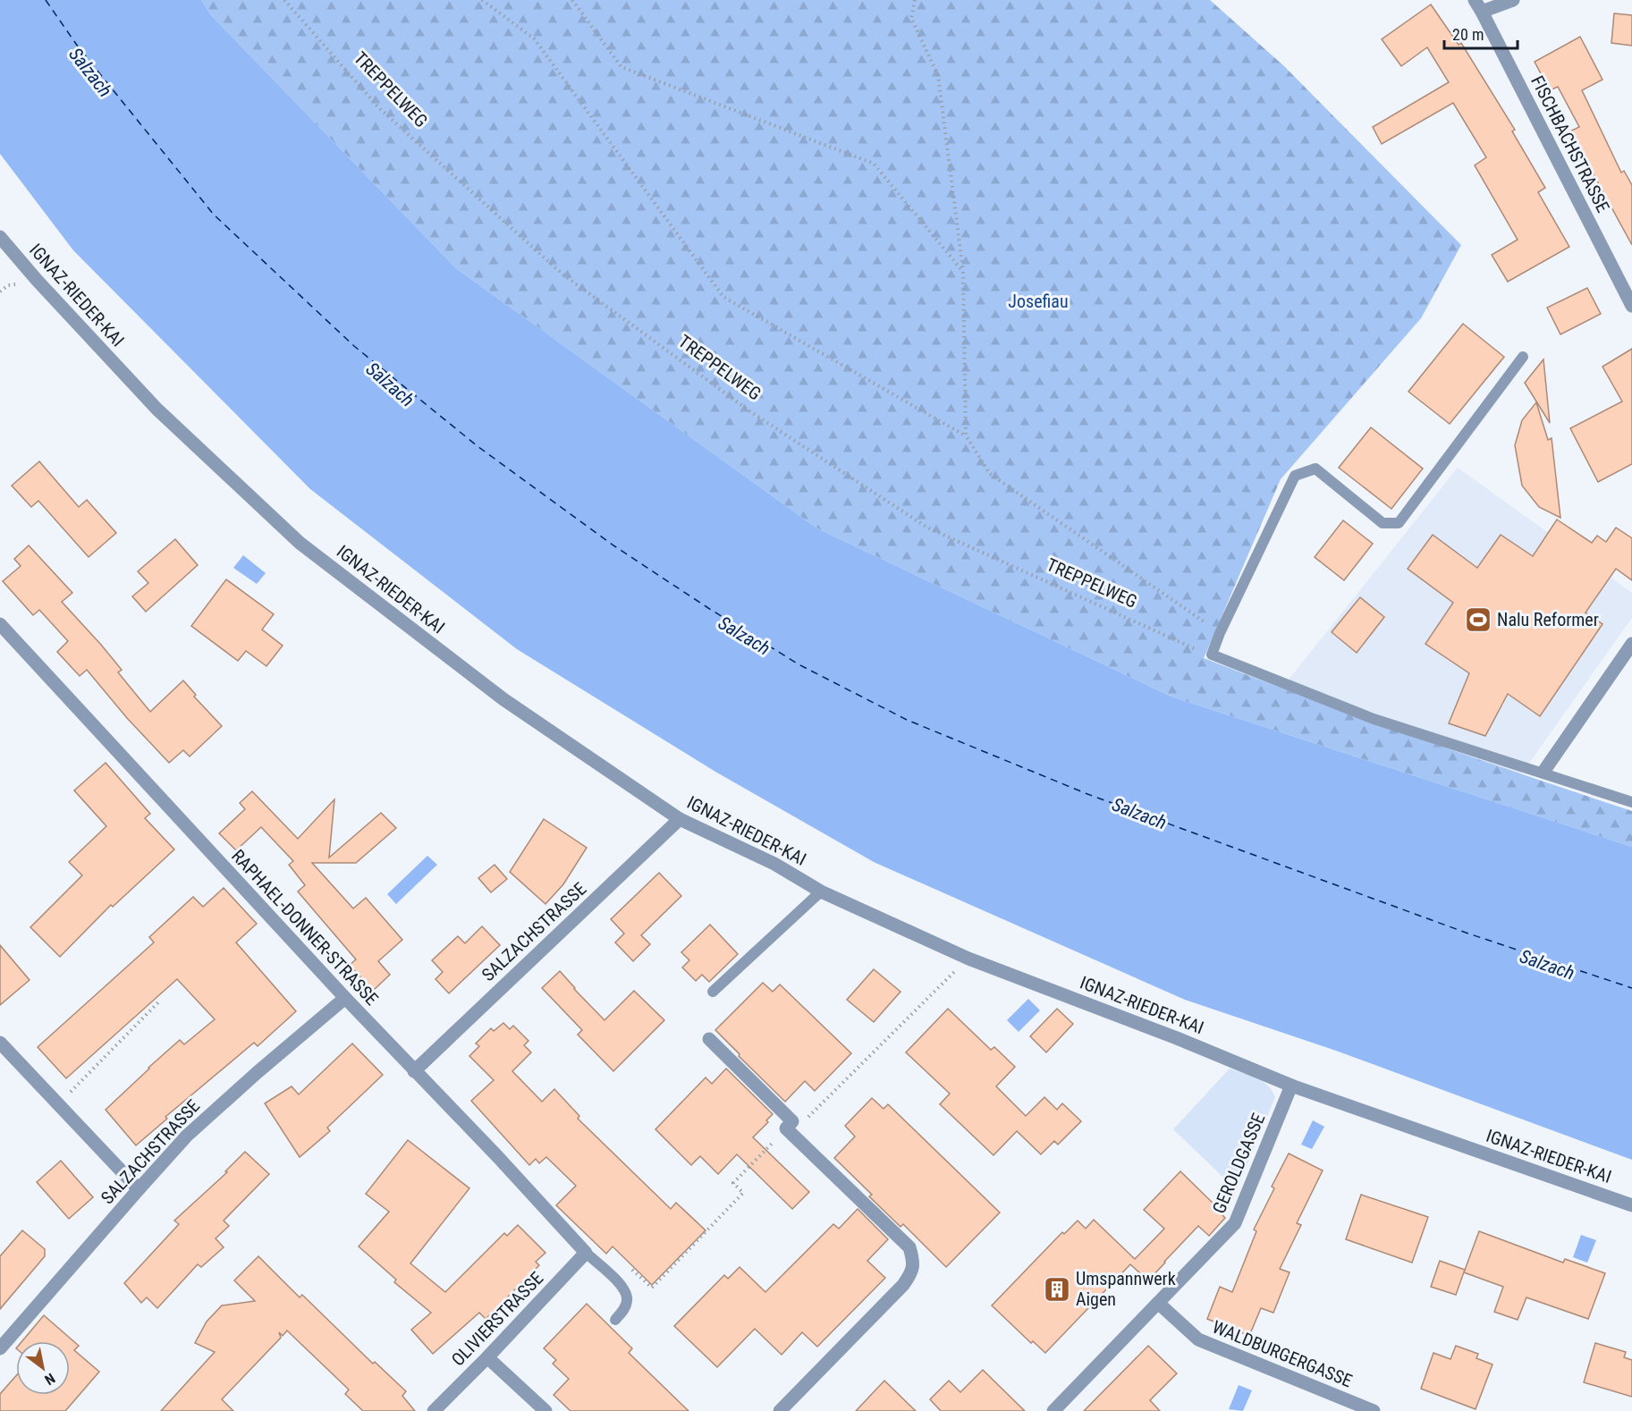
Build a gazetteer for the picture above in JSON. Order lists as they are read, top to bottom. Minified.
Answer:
{"streets":{"street":["FISCHBACHSTRASSE","IGNAZ-RIEDER-KAI","RAPHAEL-DONNER-STRASSE","SALZACHSTRASSE","GEROLDGASSE","OLIVIERSTRASSE","WALDBURGERGASSE"],"path":["TREPPELWEG"]},"crossings":[["IGNAZ-RIEDER-KAI","SALZACHSTRASSE"],["IGNAZ-RIEDER-KAI","GEROLDGASSE"],["RAPHAEL-DONNER-STRASSE","SALZACHSTRASSE"],["RAPHAEL-DONNER-STRASSE","OLIVIERSTRASSE"],["GEROLDGASSE","WALDBURGERGASSE"]],"water":["Salzach"],"parks":["Josefiau"],"places":{"sports":["Nalu Reformer"],"building":["Umspannwerk Aigen"]},"scale_bar":"20 m","north":"bottom right"}
